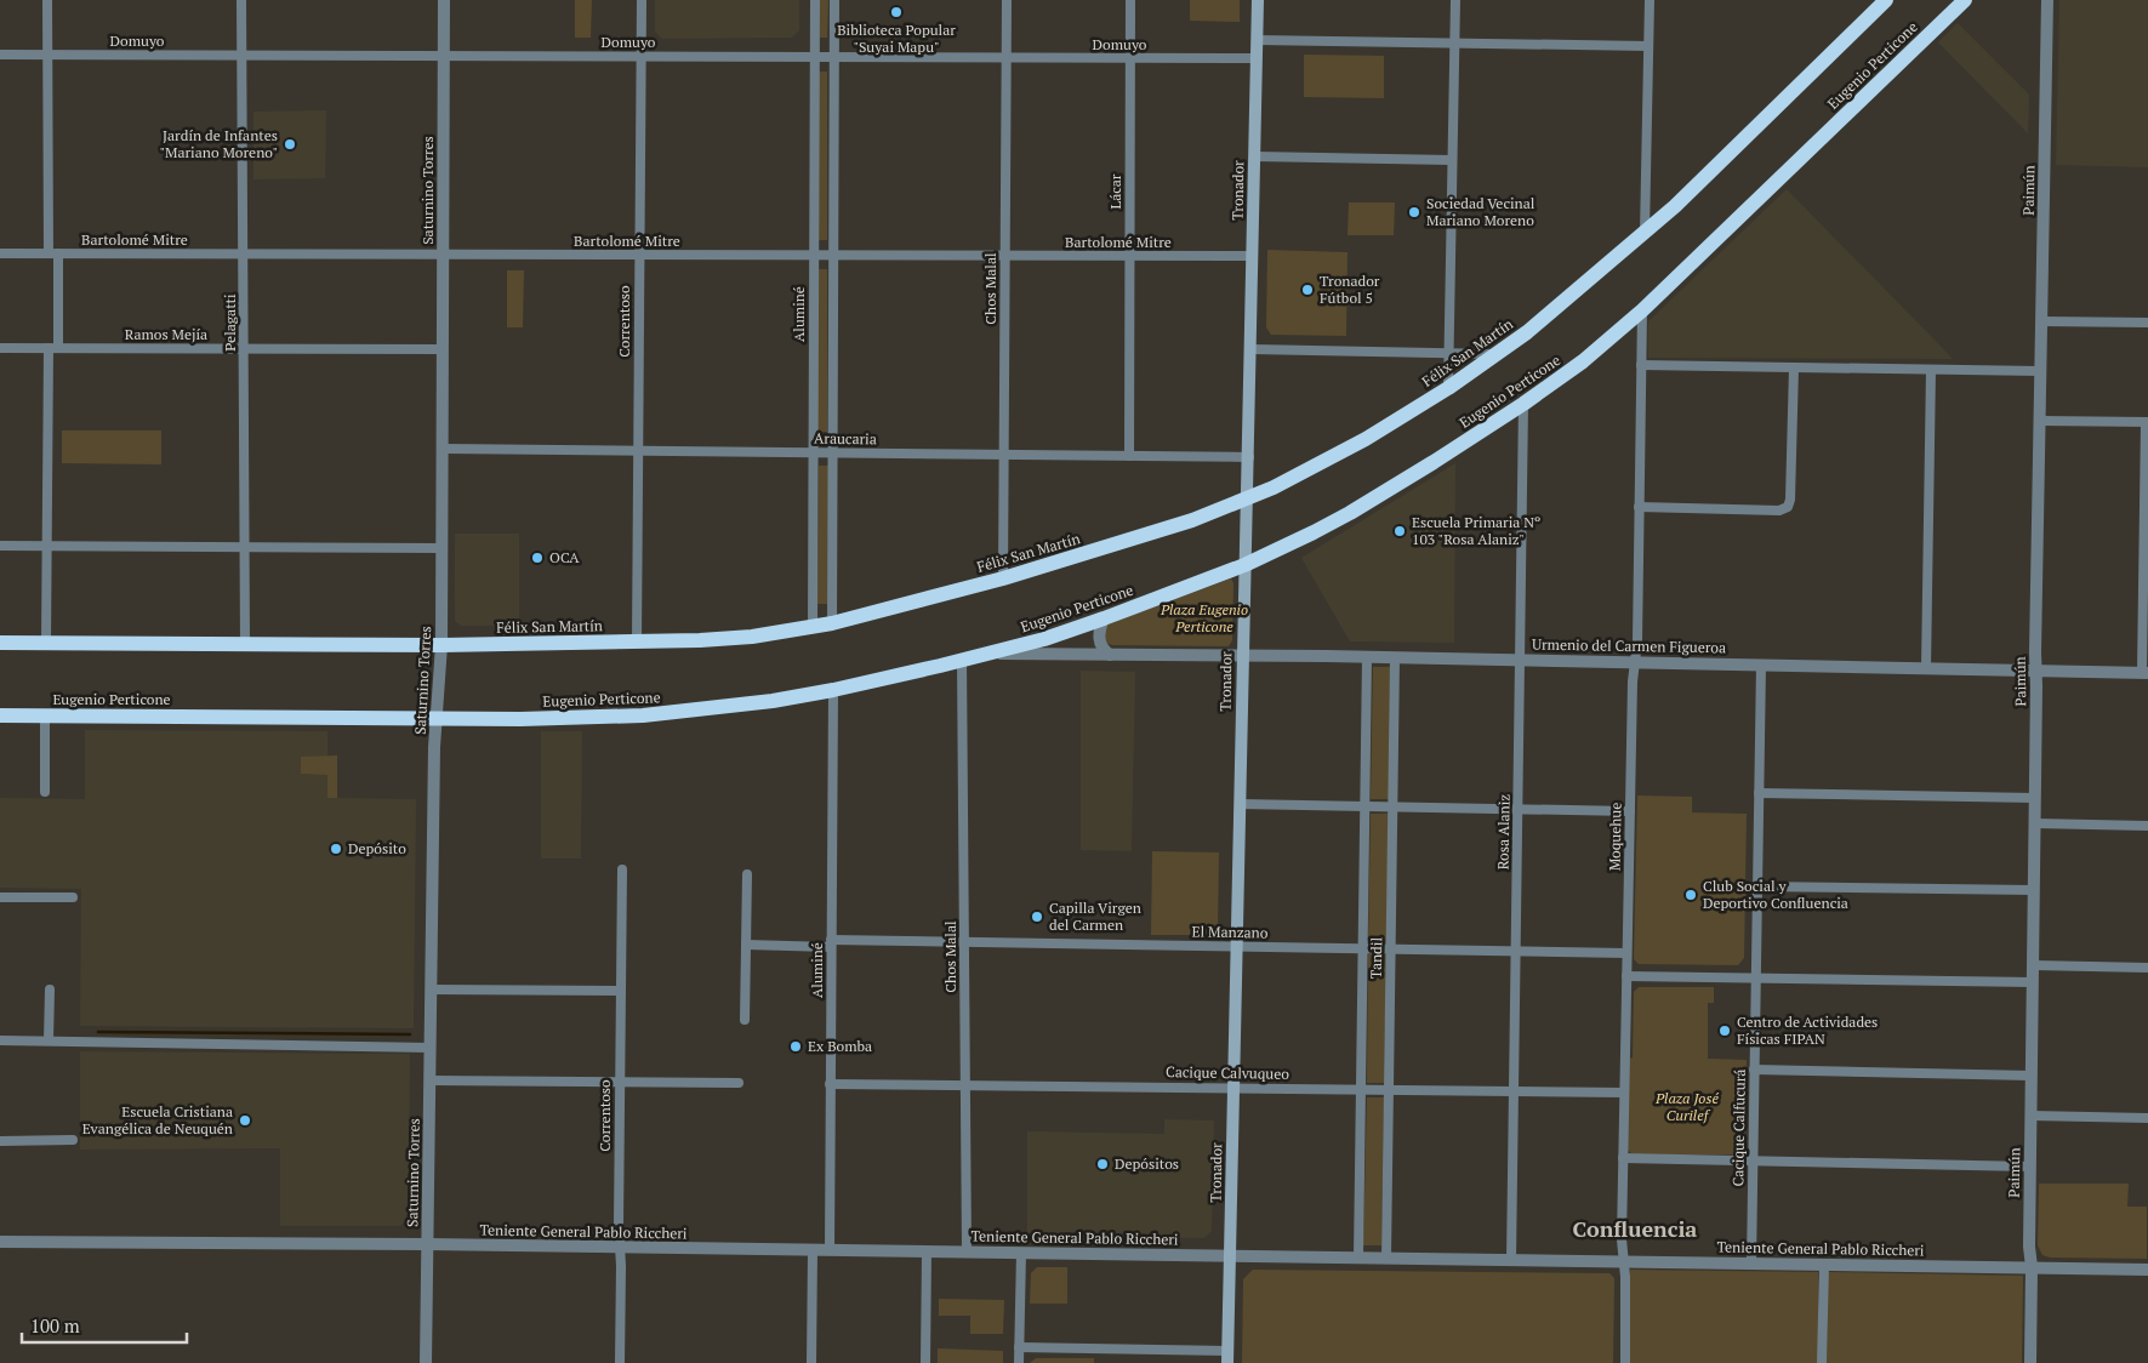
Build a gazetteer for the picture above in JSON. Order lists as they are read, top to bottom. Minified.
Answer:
{"streets":{"highway":["Eugenio Perticone","Félix San Martín"],"main road":["Tronador"],"street":["Domuyo","Saturnino Torres","Paimún","Lácar","Bartolomé Mitre","Chos Malal","Aluminé","Correntoso","Pelagatti","Ramos Mejía","Araucaria","Urmenio del Carmen Figueroa","Rosa Alaniz","Moquehue","El Manzano","Tandil","Cacique Calvuqueo","Cacique Calfucurá","Teniente General Pablo Riccheri"]},"crossings":[["Domuyo","Saturnino Torres"],["Domuyo","Tronador"],["Domuyo","Lácar"],["Domuyo","Chos Malal"],["Domuyo","Aluminé"],["Domuyo","Correntoso"],["Domuyo","Pelagatti"],["Eugenio Perticone","Saturnino Torres"],["Eugenio Perticone","Tronador"],["Eugenio Perticone","Chos Malal"],["Eugenio Perticone","Aluminé"],["Eugenio Perticone","Urmenio del Carmen Figueroa"],["Eugenio Perticone","Rosa Alaniz"],["Eugenio Perticone","Moquehue"],["Saturnino Torres","Bartolomé Mitre"],["Saturnino Torres","Ramos Mejía"],["Saturnino Torres","Félix San Martín"],["Saturnino Torres","Araucaria"],["Saturnino Torres","Teniente General Pablo Riccheri"],["Tronador","Bartolomé Mitre"],["Tronador","Félix San Martín"],["Tronador","Araucaria"],["Tronador","Urmenio del Carmen Figueroa"],["Tronador","El Manzano"],["Tronador","Cacique Calvuqueo"],["Tronador","Teniente General Pablo Riccheri"],["Paimún","Urmenio del Carmen Figueroa"],["Paimún","Teniente General Pablo Riccheri"],["Lácar","Bartolomé Mitre"],["Lácar","Araucaria"],["Bartolomé Mitre","Chos Malal"],["Bartolomé Mitre","Aluminé"],["Bartolomé Mitre","Correntoso"],["Bartolomé Mitre","Pelagatti"],["Chos Malal","Félix San Martín"],["Chos Malal","Araucaria"],["Chos Malal","El Manzano"],["Chos Malal","Cacique Calvuqueo"],["Chos Malal","Teniente General Pablo Riccheri"],["Aluminé","Félix San Martín"],["Aluminé","Araucaria"],["Aluminé","El Manzano"],["Aluminé","Cacique Calvuqueo"],["Aluminé","Teniente General Pablo Riccheri"],["Correntoso","Félix San Martín"],["Correntoso","Araucaria"],["Correntoso","Teniente General Pablo Riccheri"],["Pelagatti","Ramos Mejía"],["Pelagatti","Félix San Martín"],["Urmenio del Carmen Figueroa","Rosa Alaniz"],["Urmenio del Carmen Figueroa","Moquehue"],["Urmenio del Carmen Figueroa","Tandil"],["Urmenio del Carmen Figueroa","Cacique Calfucurá"],["Rosa Alaniz","El Manzano"],["Rosa Alaniz","Cacique Calvuqueo"],["Rosa Alaniz","Teniente General Pablo Riccheri"],["Moquehue","El Manzano"],["Moquehue","Cacique Calvuqueo"],["Moquehue","Teniente General Pablo Riccheri"],["El Manzano","Tandil"],["Tandil","Cacique Calvuqueo"],["Tandil","Teniente General Pablo Riccheri"],["Cacique Calfucurá","Teniente General Pablo Riccheri"]],"districts":["Confluencia"],"parks":["Plaza Eugenio Perticone","Plaza José Curilef"],"places":["Biblioteca Popular \"Suyai Mapu\"","Jardín de Infantes \"Mariano Moreno\"","Sociedad Vecinal Mariano Moreno","Tronador Fútbol 5","Escuela Primaria Nº 103 \"Rosa Alaniz\"","OCA","Depósito","Club Social y Deportivo Confluencia","Capilla Virgen del Carmen","Centro de Actividades Físicas FIPAN","Ex Bomba","Escuela Cristiana Evangélica de Neuquén","Depósitos"],"scale_bar":"100 m"}
